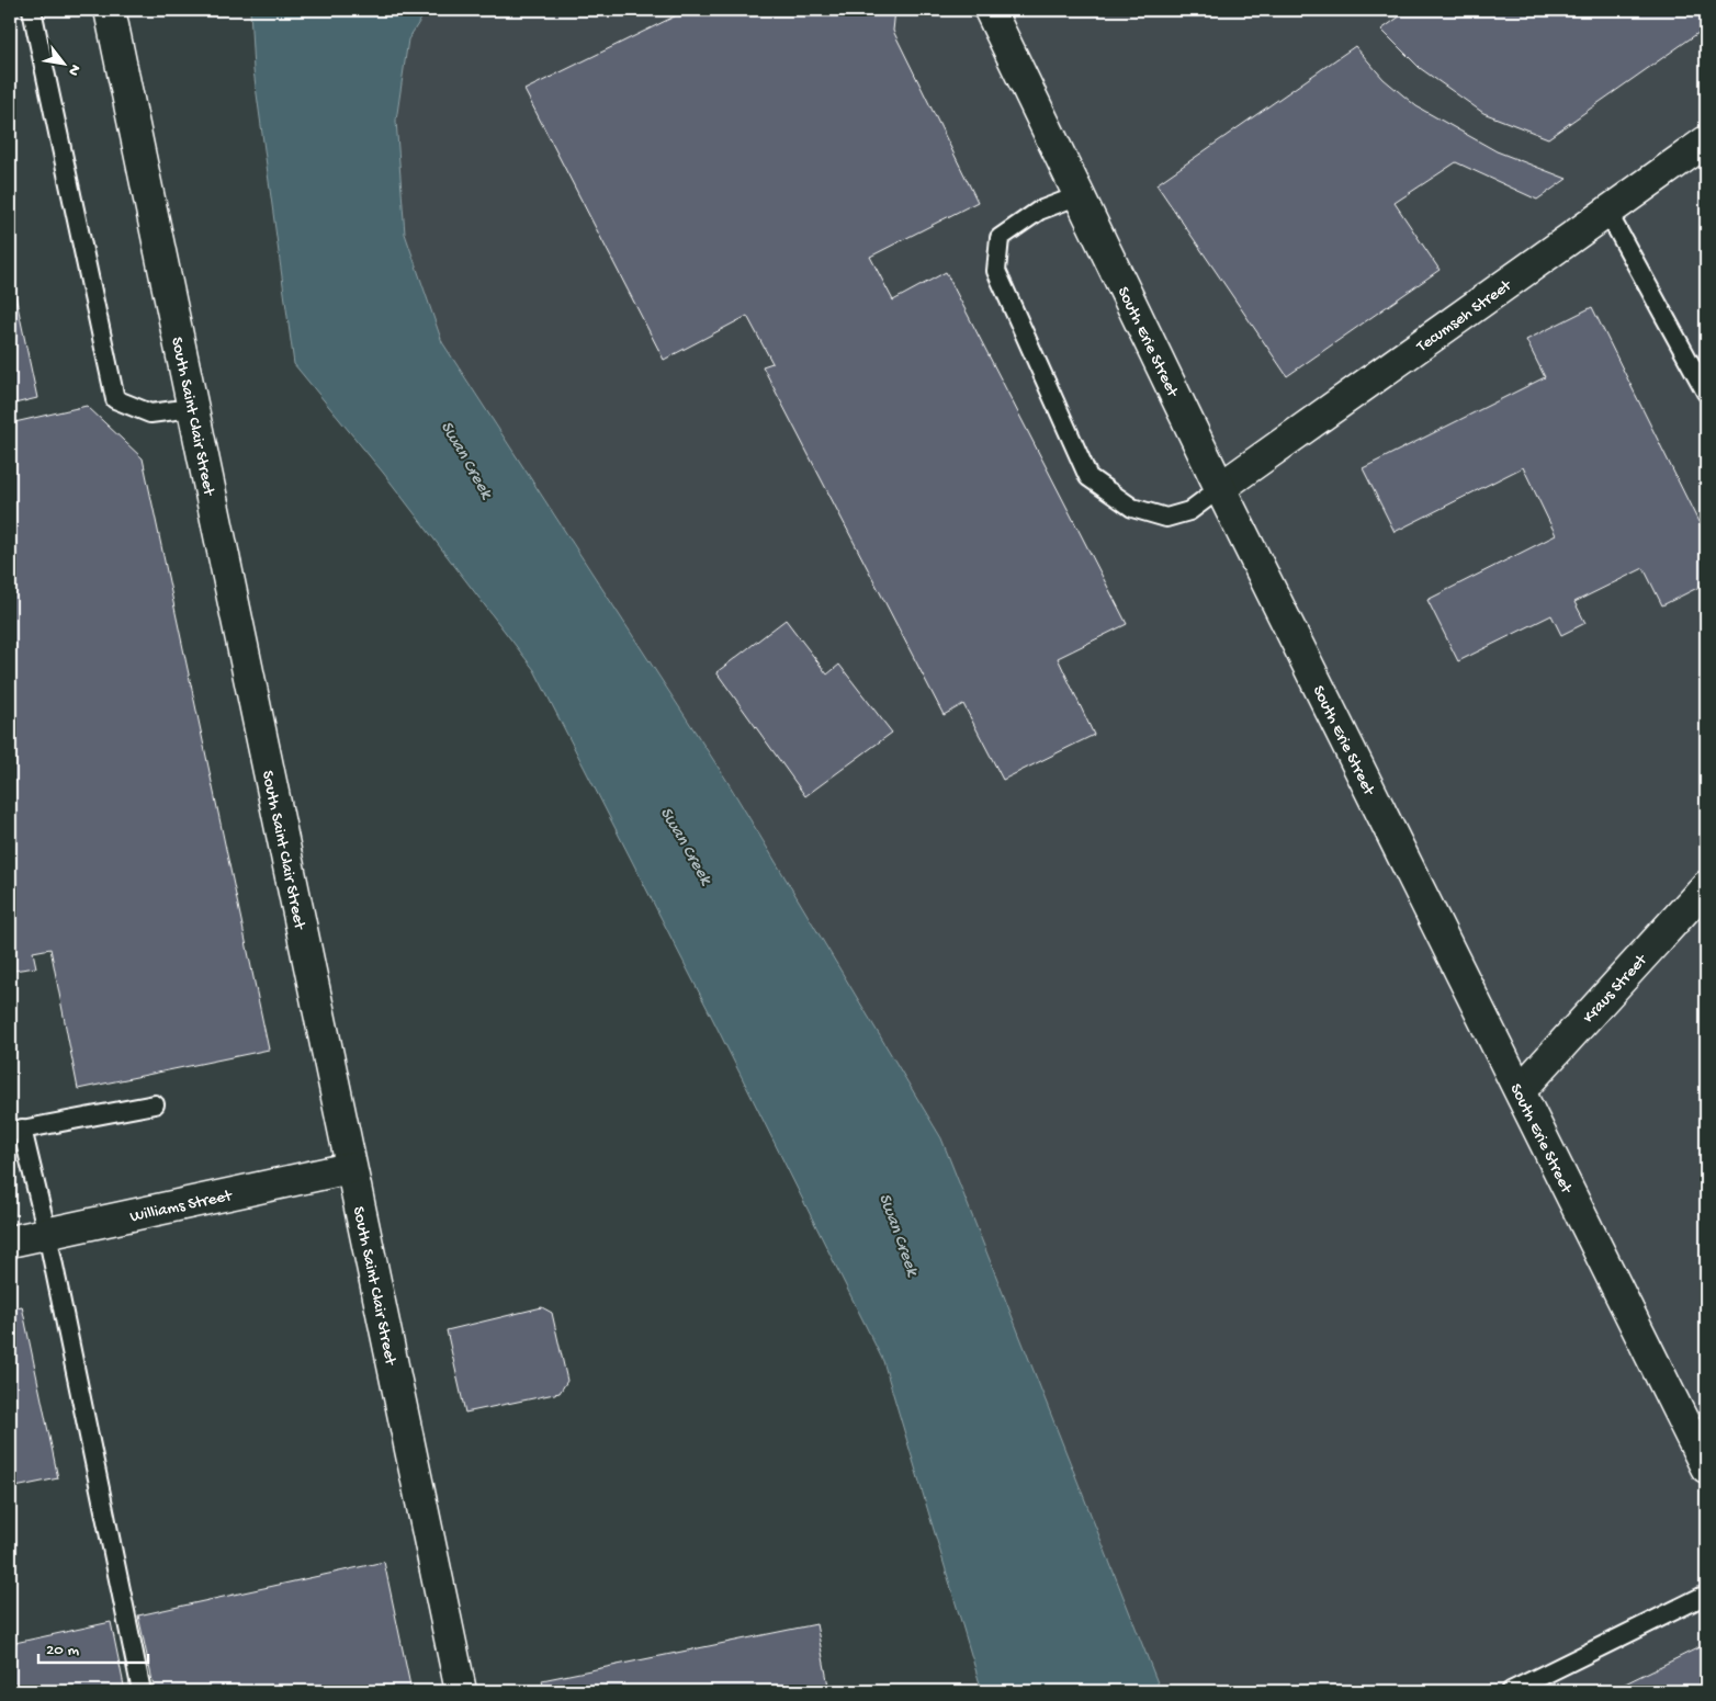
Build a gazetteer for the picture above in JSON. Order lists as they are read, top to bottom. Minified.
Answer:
{"streets":{"street":["Tecumseh Street","South Erie Street","South Saint Clair Street","Kraus Street","Williams Street"]},"crossings":[["Tecumseh Street","South Erie Street"],["South Erie Street","Kraus Street"],["South Saint Clair Street","Williams Street"]],"water":["Swan Creek"],"scale_bar":"20 m","north":"bottom right"}
